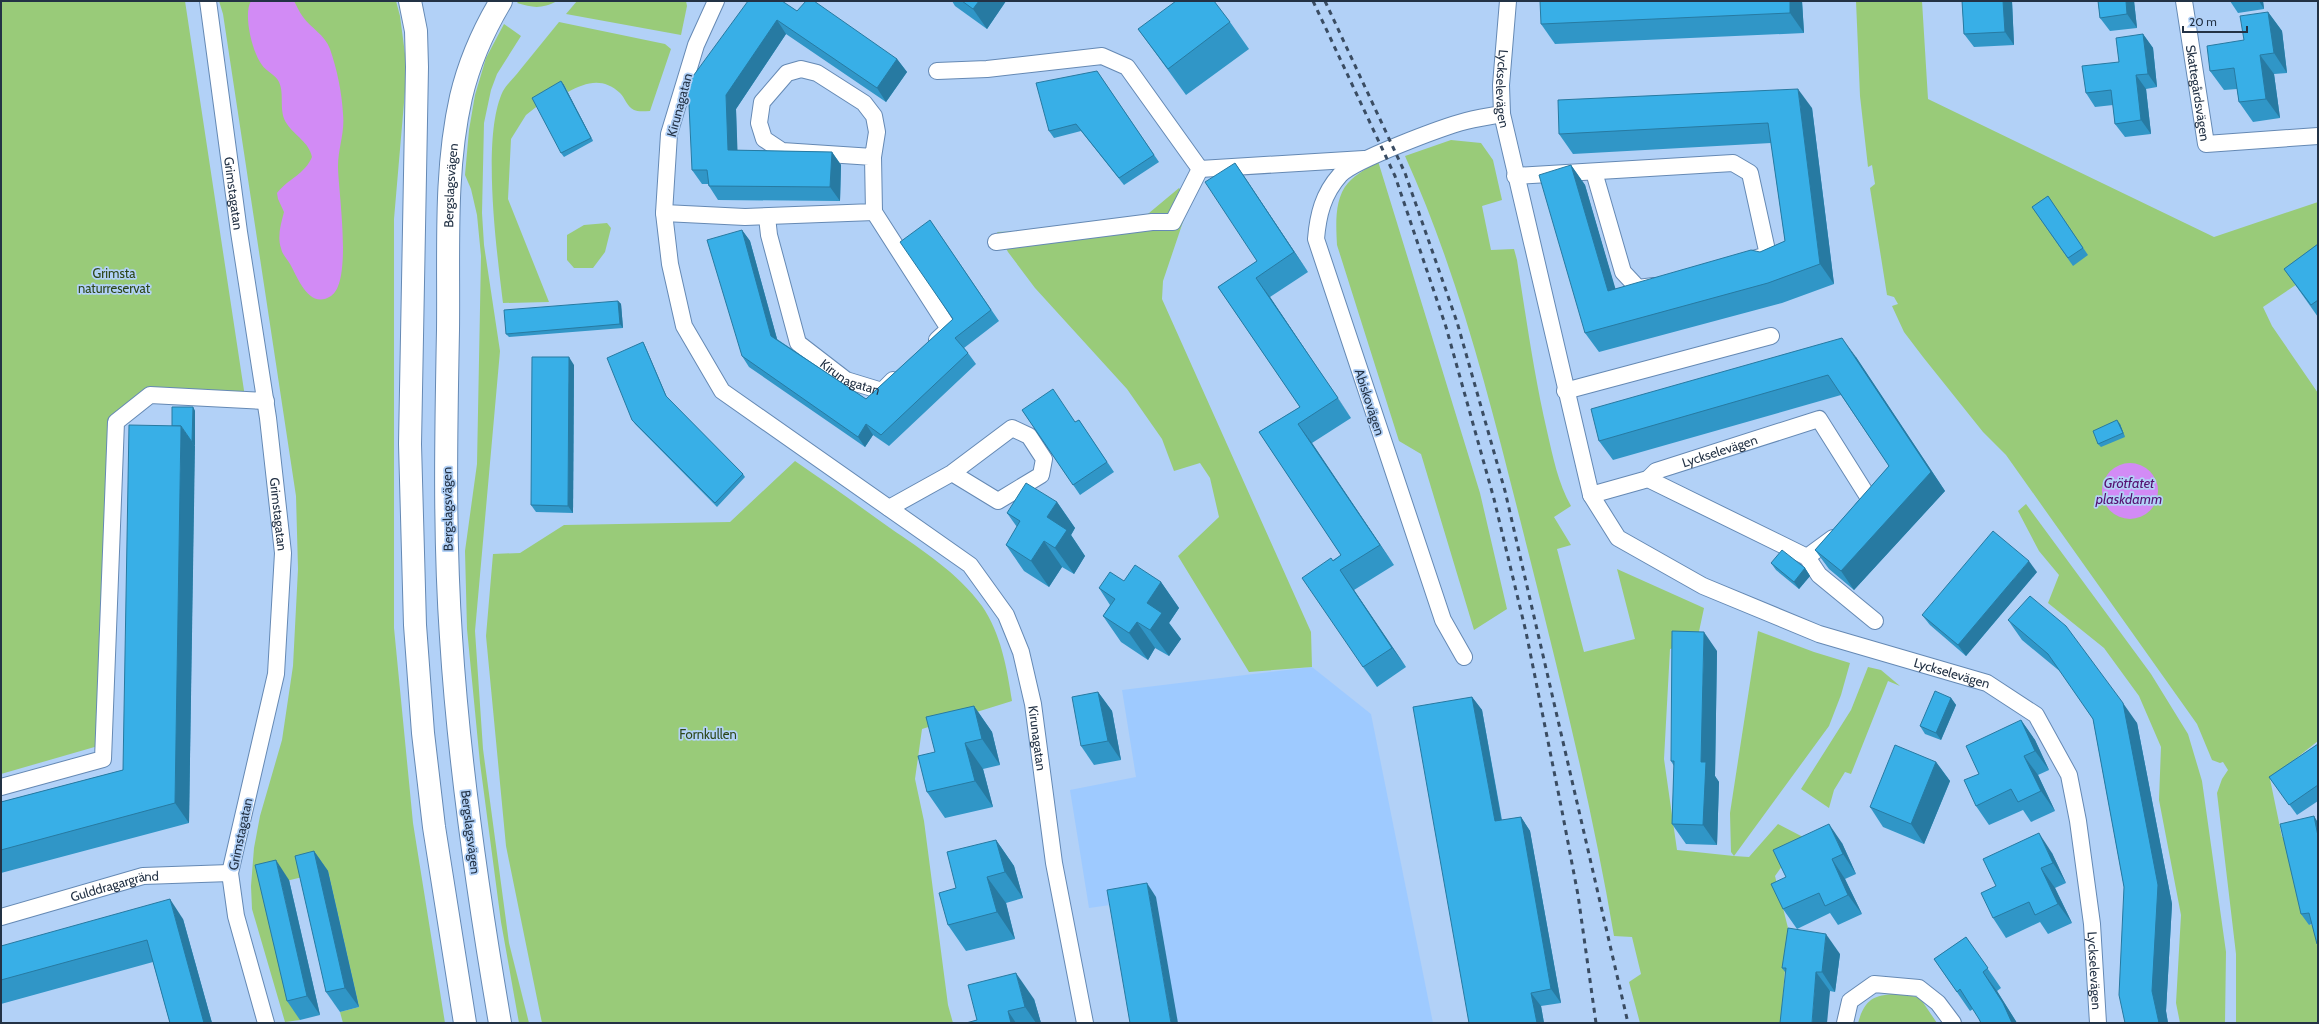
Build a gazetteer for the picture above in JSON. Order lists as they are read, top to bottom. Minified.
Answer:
{"streets":{"main road":["Bergslagsvägen"],"street":["Lyckselevägen","Skattegårdsvägen","Kirunagatan","Grimstagatan","Abiskovägen","Gulddragargränd"]},"crossings":[["Lyckselevägen","Abiskovägen"],["Grimstagatan","Gulddragargränd"]],"water":["Grötfatet plaskdamm"],"parks":["Grimsta naturreservat","Fornkullen"],"scale_bar":"20 m"}
